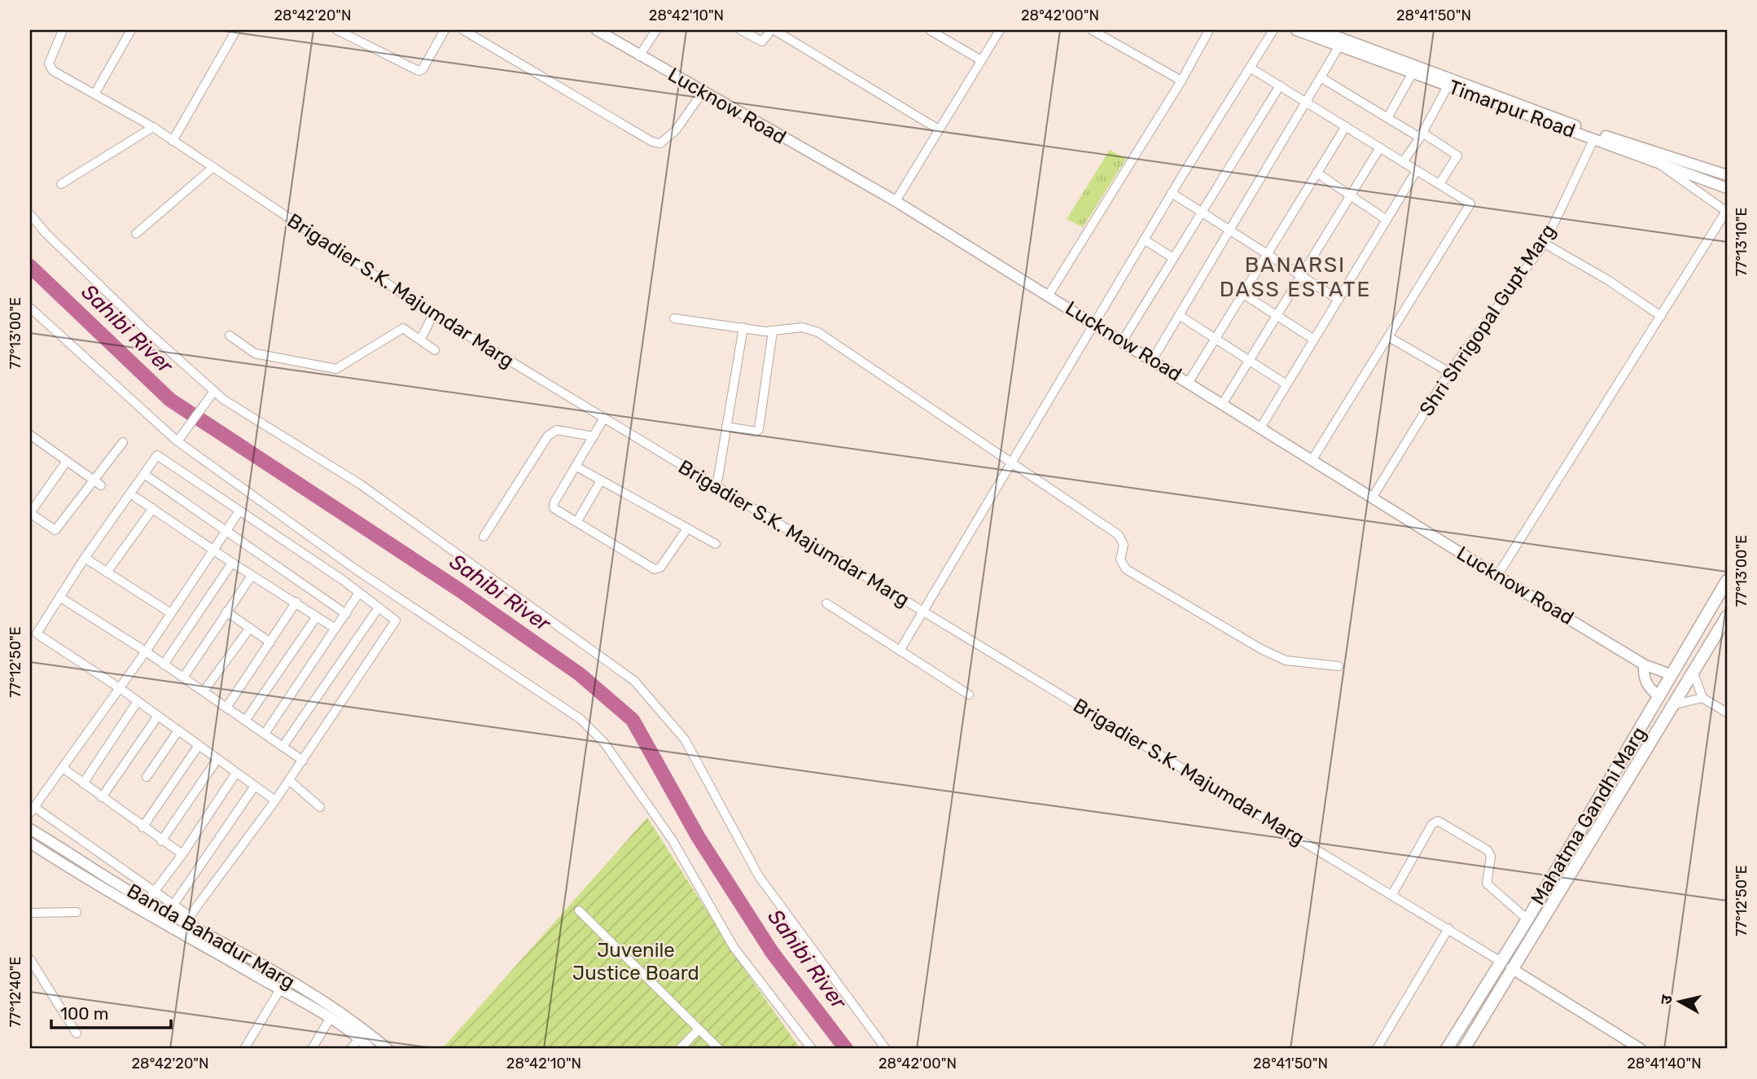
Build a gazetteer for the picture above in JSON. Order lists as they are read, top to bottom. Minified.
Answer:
{"streets":{"main road":["Mahatma Gandhi Marg"],"street":["Lucknow Road","Timarpur Road","Brigadier S.K. Majumdar Marg","Shri Shrigopal Gupt Marg","Banda Bahadur Marg"]},"crossings":[["Lucknow Road","Shri Shrigopal Gupt Marg"],["Lucknow Road","Mahatma Gandhi Marg"],["Timarpur Road","Shri Shrigopal Gupt Marg"],["Brigadier S.K. Majumdar Marg","Mahatma Gandhi Marg"]],"districts":["BANARSI DASS ESTATE"],"water":["Sahibi River"],"parks":["Juvenile Justice Board"],"scale_bar":"100 m","north":"left","coordinates":["28°42'20\"N","28°42'10\"N","28°42'00\"N","28°41'50\"N","77°13'10\"E","77°13'00\"E","77°12'50\"E","77°12'40\"E","28°41'40\"N"]}
